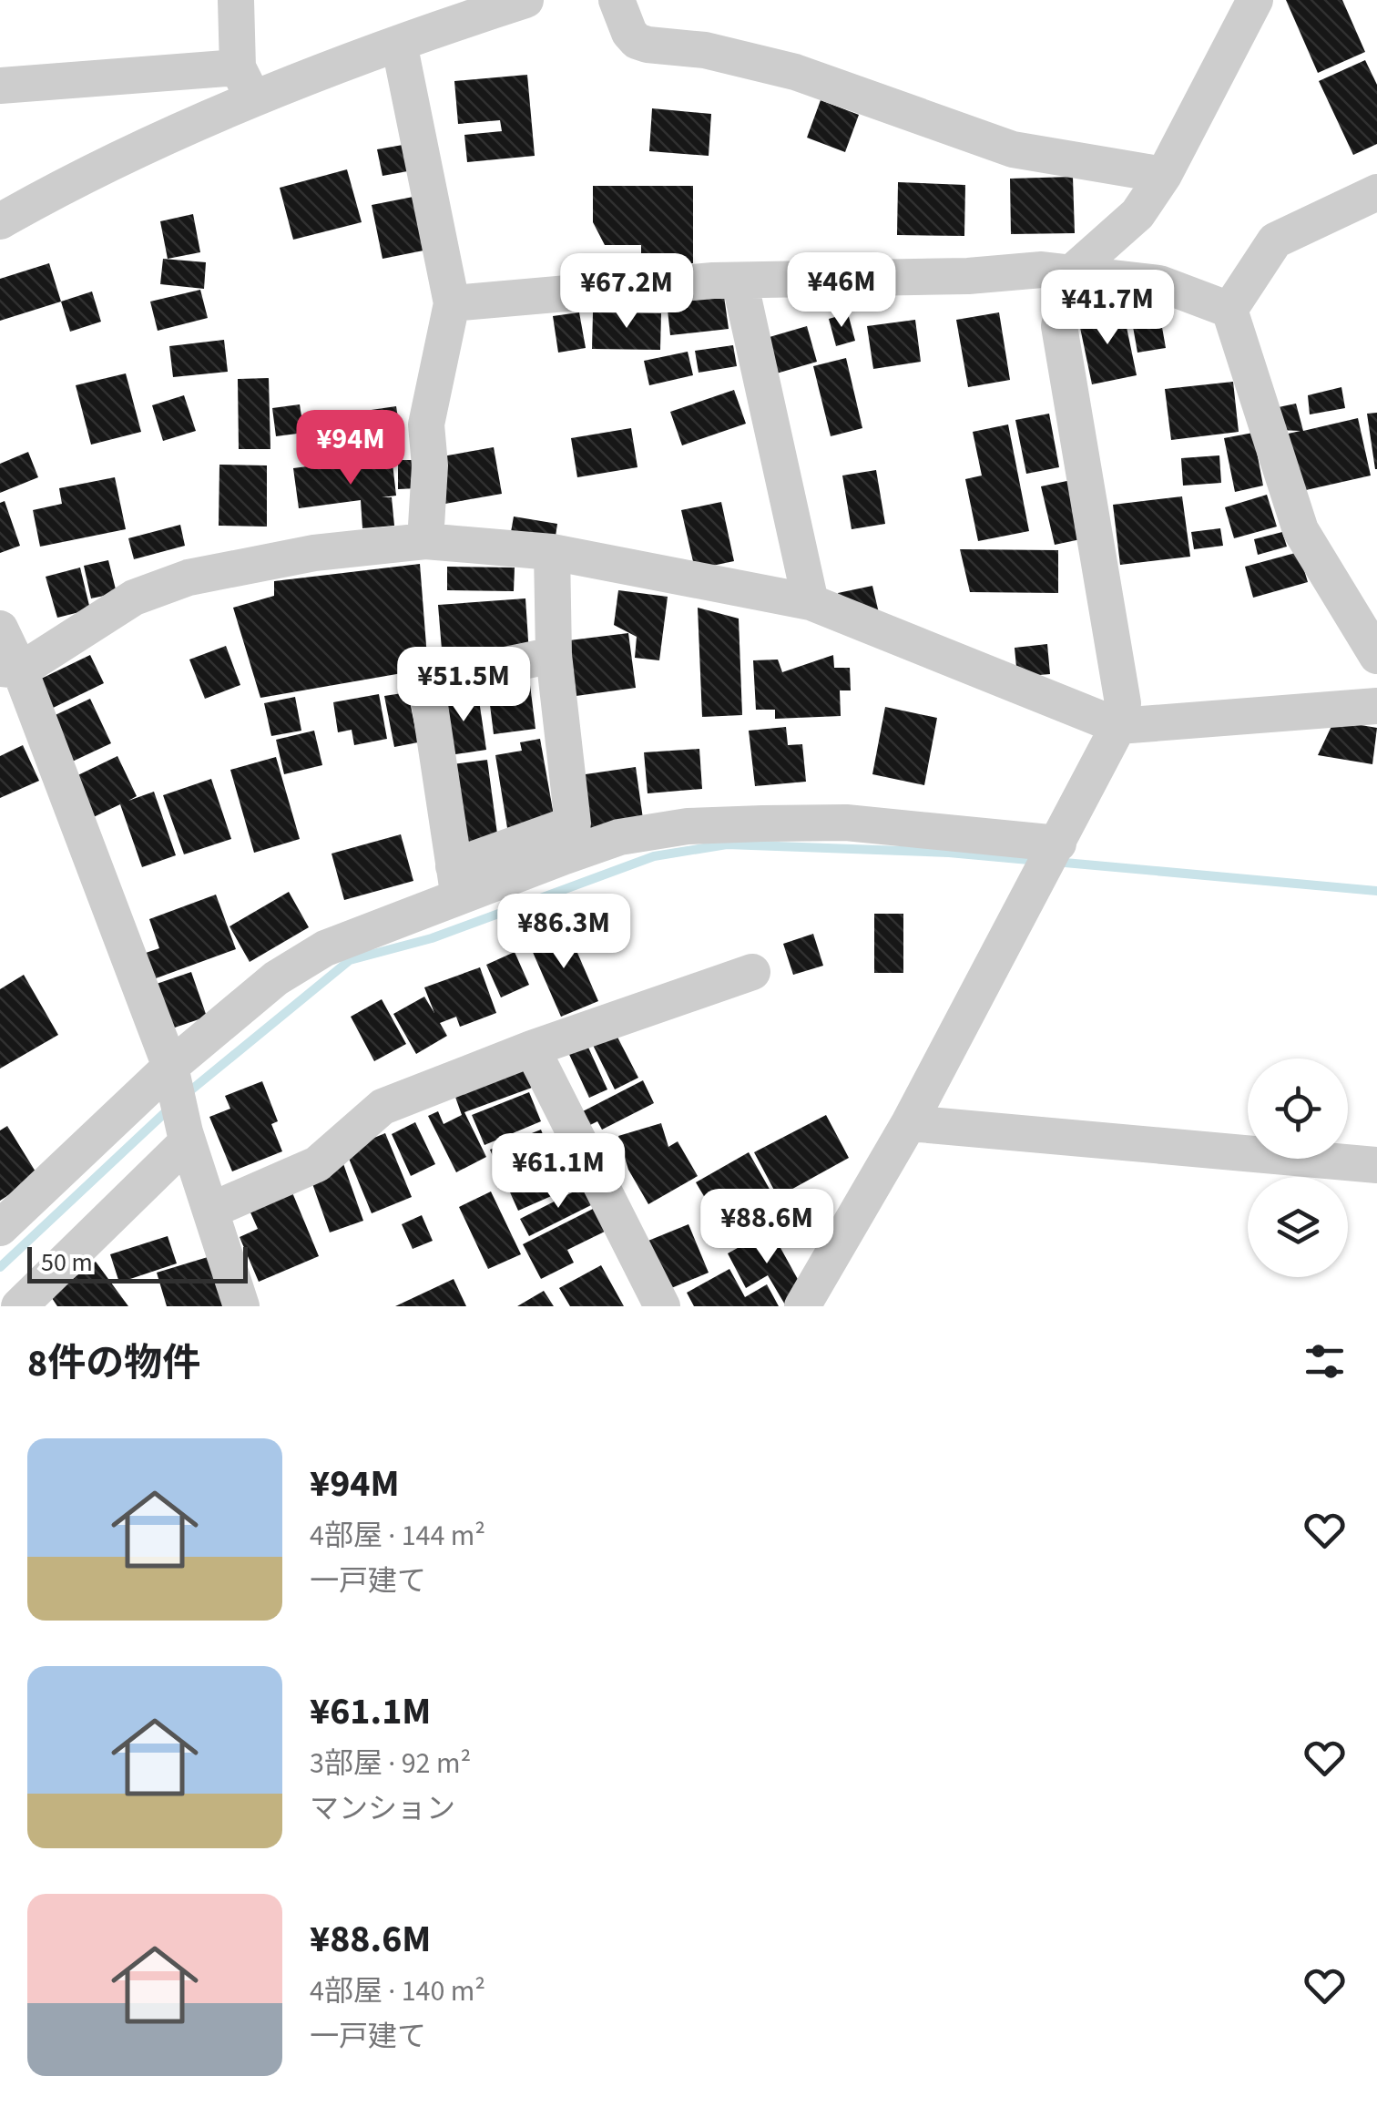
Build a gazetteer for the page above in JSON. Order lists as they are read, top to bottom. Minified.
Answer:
{"scale_bar":"50 m","page":{"price":["¥46M","¥67.2M","¥41.7M","¥94M","¥51.5M","¥86.3M","¥61.1M","¥88.6M"],"scale":"50 m","heading":"8件の物件","list":[{"name":"¥94M","note":"4部屋 · 144 m² · 一戸建て"},{"name":"¥61.1M","note":"3部屋 · 92 m² · マンション"},{"name":"¥88.6M","note":"4部屋 · 140 m² · 一戸建て"}]}}
